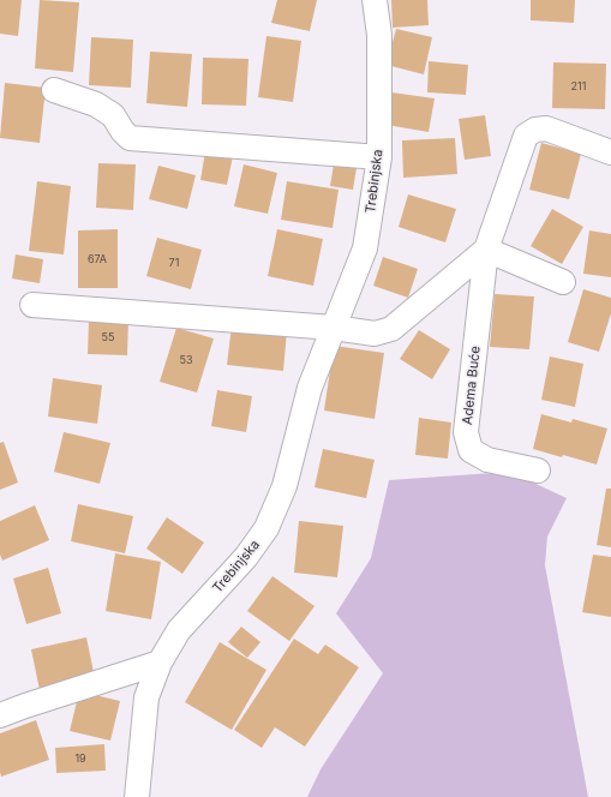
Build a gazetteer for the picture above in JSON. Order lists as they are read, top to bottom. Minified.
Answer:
{"streets":{"street":["Trebinjska","Adema Buće"]},"house_numbers":["211","67A","71","55","53","19"]}
